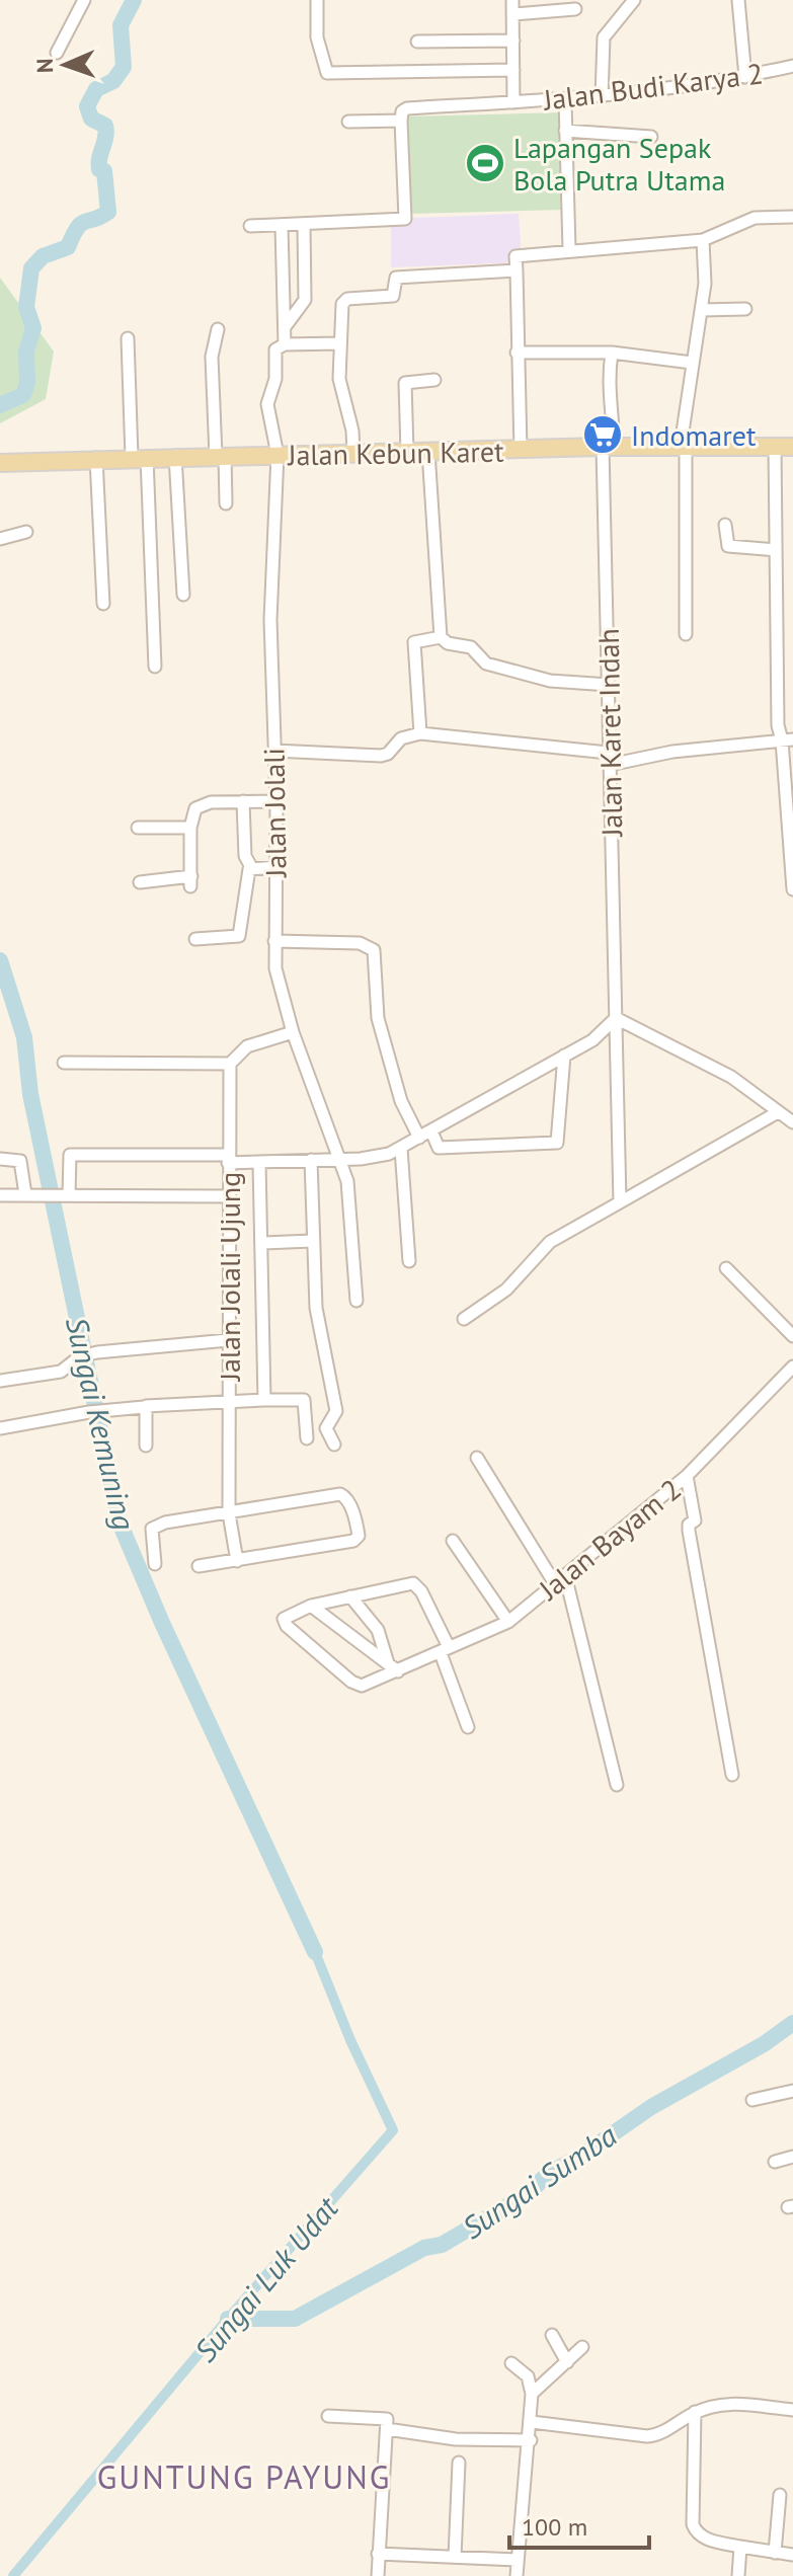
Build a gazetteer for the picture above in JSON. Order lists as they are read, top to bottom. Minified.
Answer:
{"streets":{"main road":["Jalan Kebun Karet"],"street":["Jalan Budi Karya 2","Jalan Karet Indah","Jalan Jolali","Jalan Jolali Ujung","Jalan Bayam 2"]},"crossings":[["Jalan Kebun Karet","Jalan Karet Indah"],["Jalan Kebun Karet","Jalan Jolali"]],"districts":["GUNTUNG PAYUNG"],"water":["Sungai Kemuning","Sungai Sumba","Sungai Luk Udat"],"places":{"sports":["Lapangan Sepak Bola Putra Utama"],"supermarket":["Indomaret"]},"scale_bar":"100 m","north":"left"}
